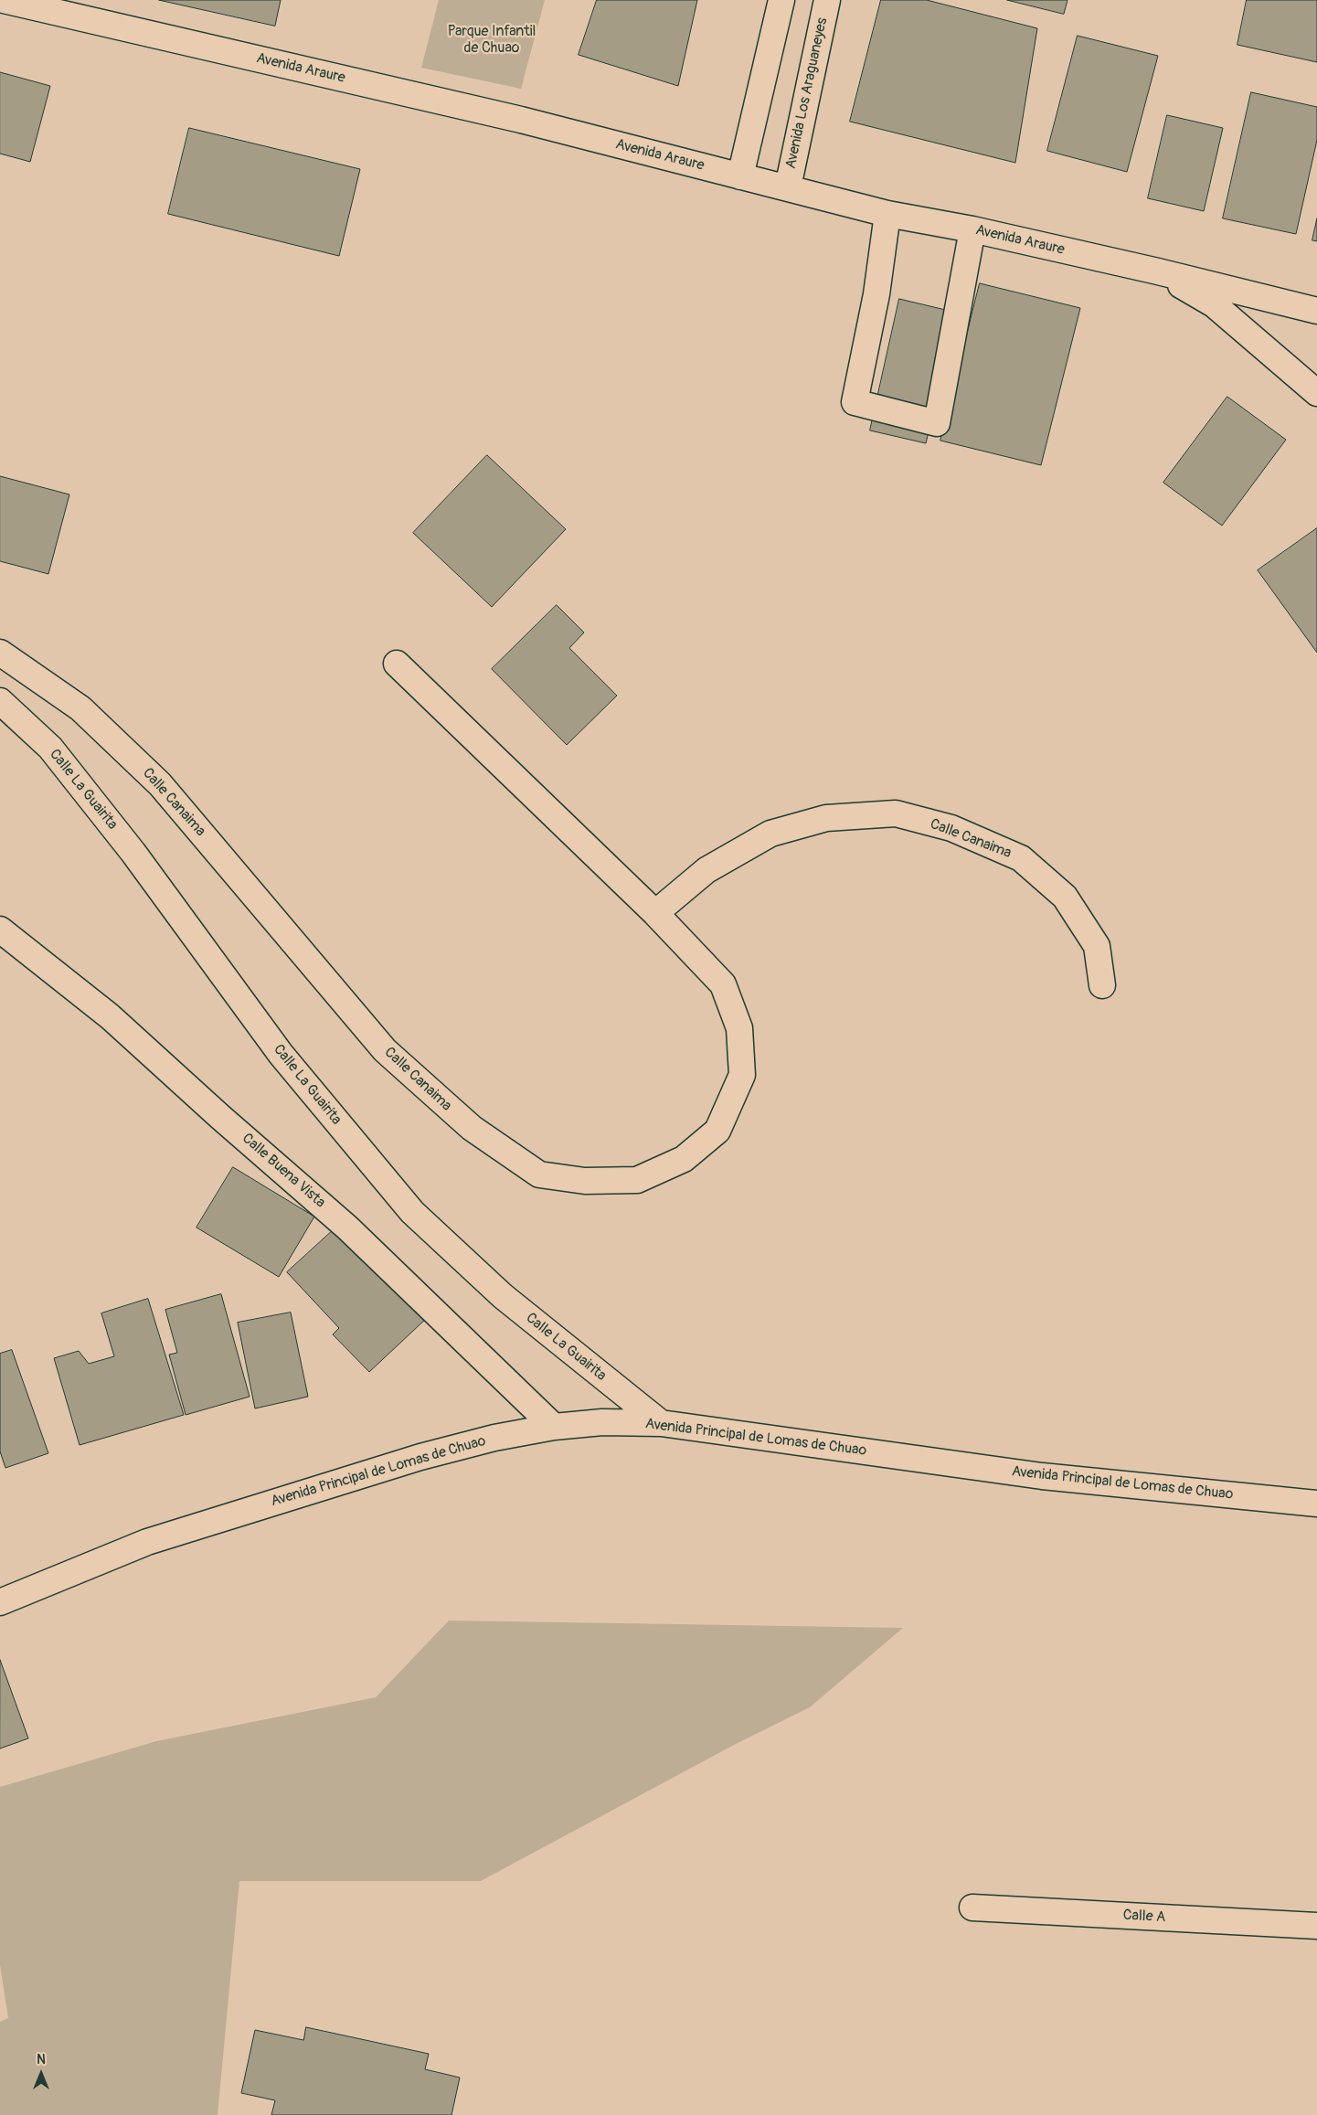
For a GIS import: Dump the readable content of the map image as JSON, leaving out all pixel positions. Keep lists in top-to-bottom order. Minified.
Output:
{"streets":{"street":["Avenida Araure","Avenida Los Araguaneyes","Calle La Guairita","Calle Canaima","Calle Buena Vista","Avenida Principal de Lomas de Chuao","Calle A"]},"crossings":[["Avenida Araure","Avenida Los Araguaneyes"],["Calle La Guairita","Avenida Principal de Lomas de Chuao"],["Calle Buena Vista","Avenida Principal de Lomas de Chuao"]],"parks":["Parque Infantil de Chuao"],"north":"top"}
